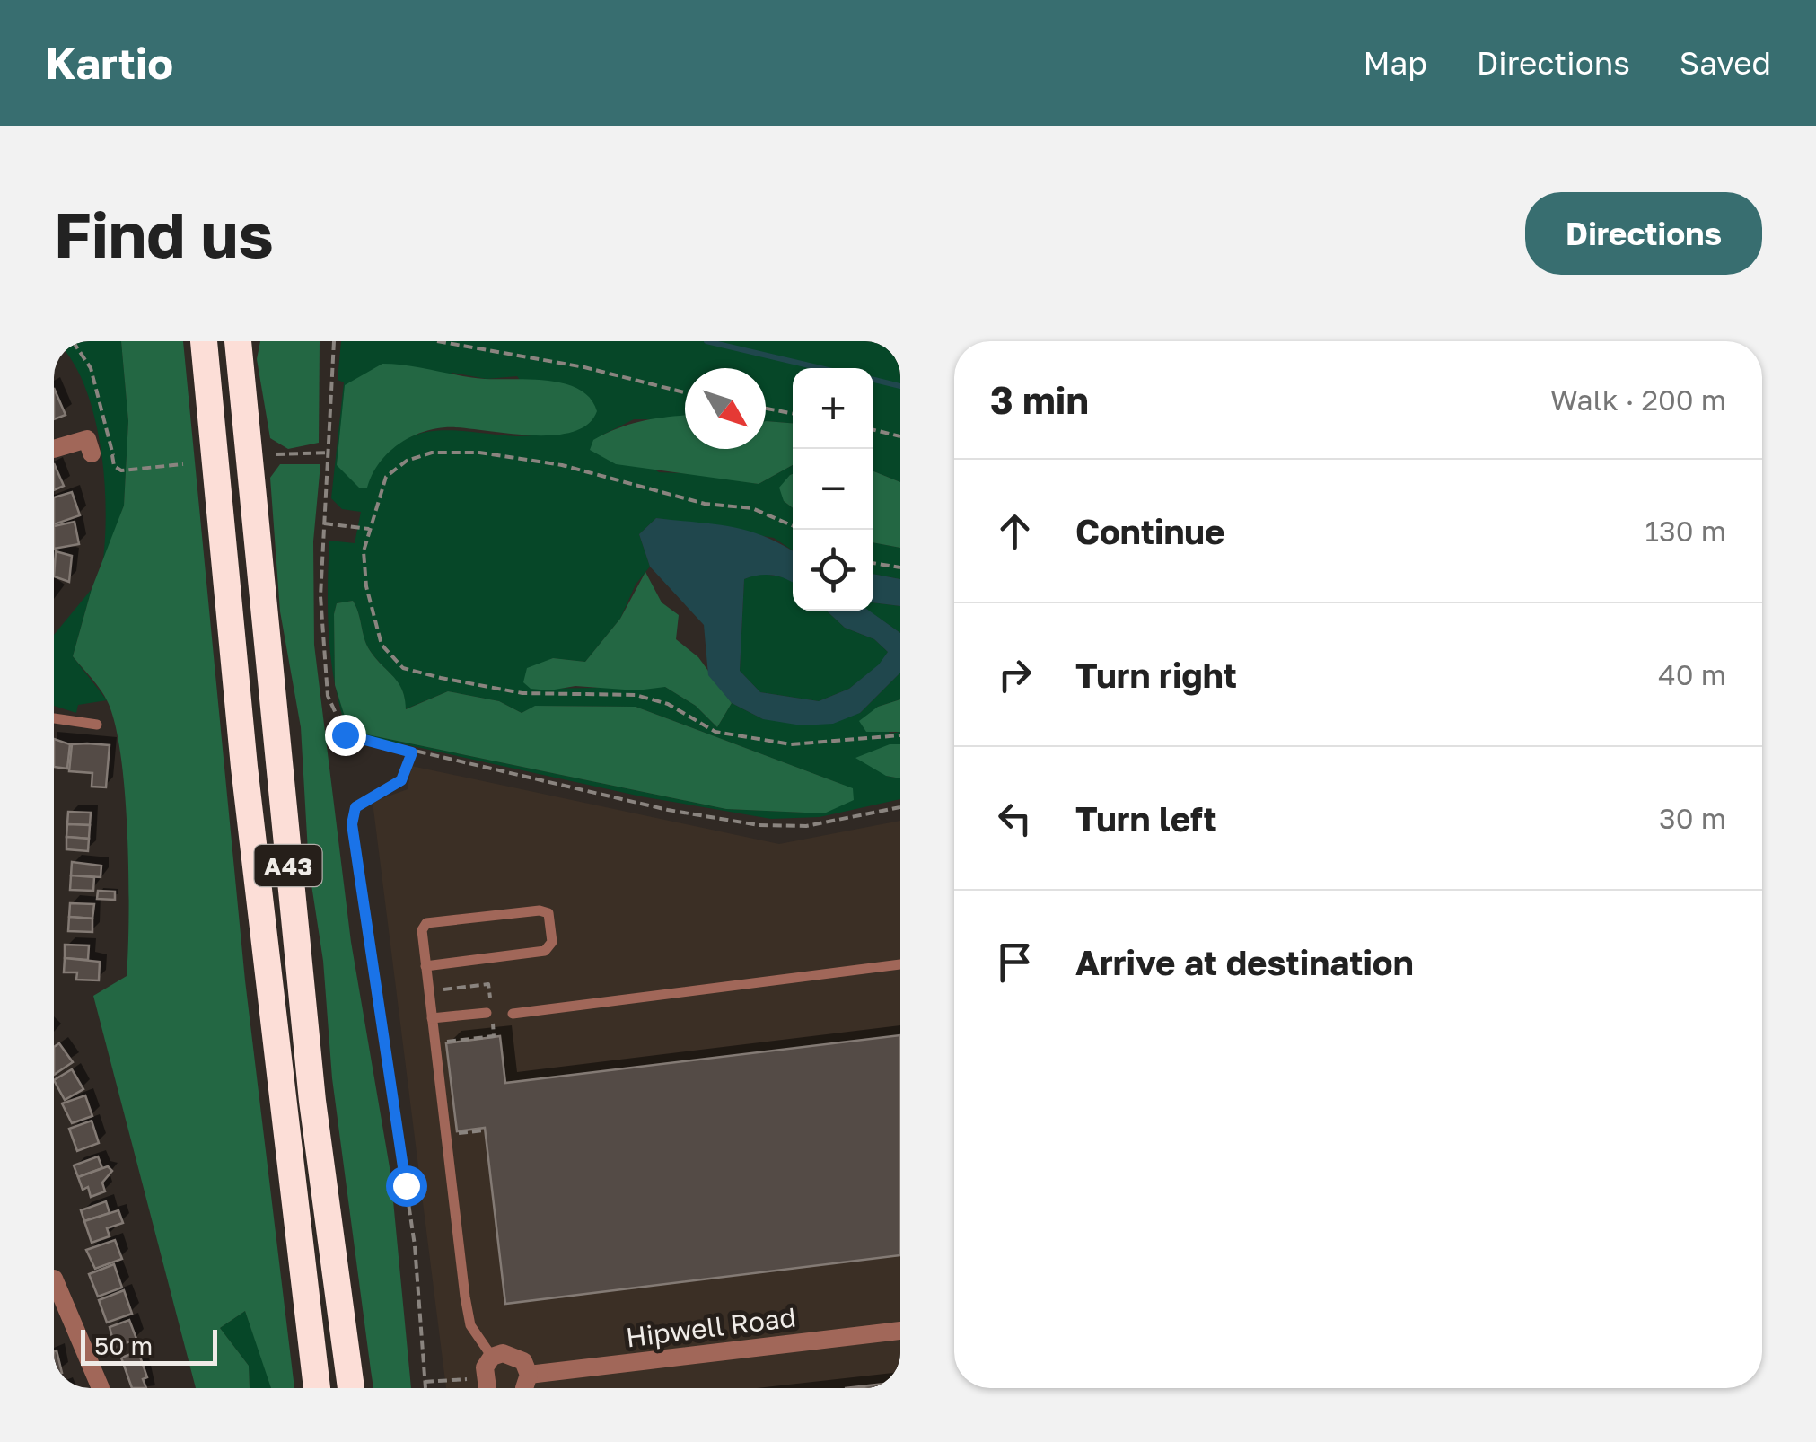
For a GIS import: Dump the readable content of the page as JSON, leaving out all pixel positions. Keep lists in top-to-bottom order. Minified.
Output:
{"streets":{"highway":["A43"],"street":["Hipwell Road"]},"scale_bar":"50 m","north":"bottom right","page":{"header":"Kartio","nav":["Map","Directions","Saved"],"buttons":"Directions","title":"Find us","heading":["3 min","Walk · 200 m"],"map_buttons":["+","−"],"list":[["Continue","130 m"],["Turn right","40 m"],["Turn left","30 m"],"Arrive at destination"],"scale":"50 m"}}
